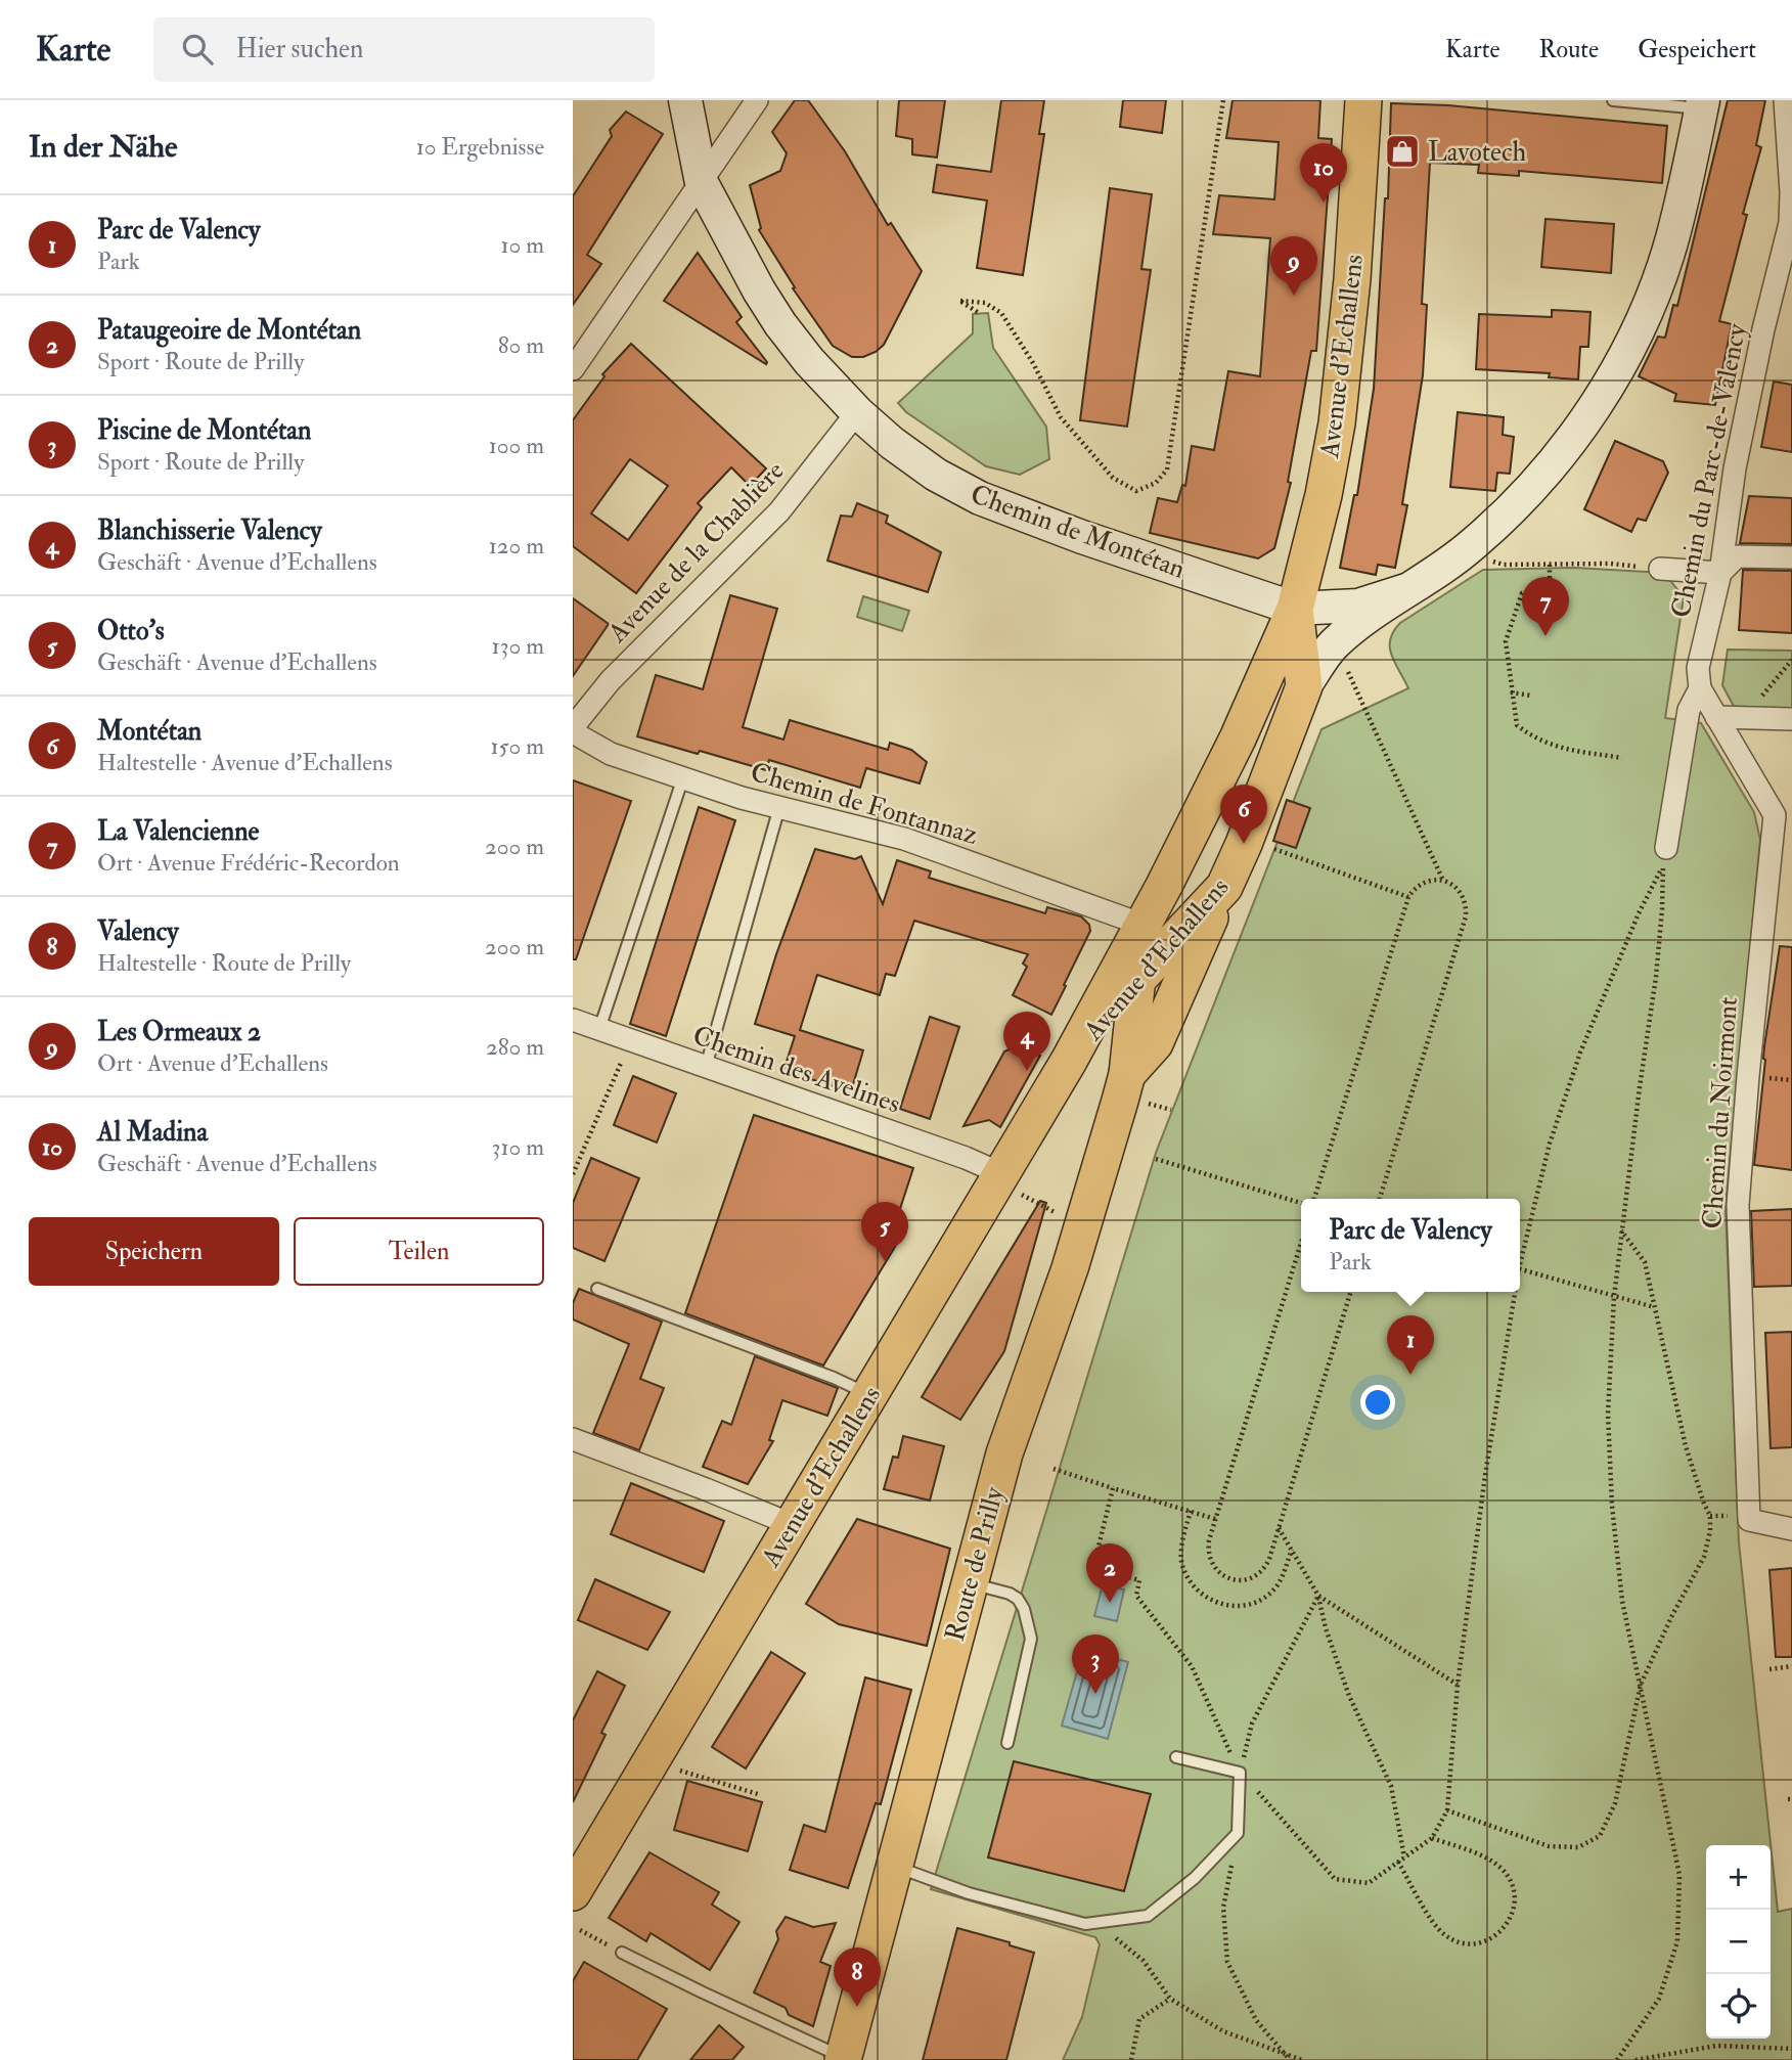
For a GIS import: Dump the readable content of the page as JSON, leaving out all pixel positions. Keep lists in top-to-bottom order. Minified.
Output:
{"streets":{"main road":["Avenue d'Echallens","Route de Prilly"],"street":["Chemin du Parc-de-Valency","Chemin de Montétan","Avenue de la Chablière","Chemin de Fontannaz","Chemin des Avelines","Chemin du Noirmont"]},"crossings":[["Avenue d'Echallens","Chemin de Montétan"],["Avenue d'Echallens","Chemin de Fontannaz"],["Avenue d'Echallens","Chemin des Avelines"],["Avenue d'Echallens","Route de Prilly"],["Chemin du Parc-de-Valency","Chemin du Noirmont"],["Chemin de Montétan","Avenue de la Chablière"],["Chemin de Fontannaz","Route de Prilly"]],"places":{"shop":["Lavotech"]},"page":{"header":"Karte","search":"Hier suchen","nav":["Karte","Route","Gespeichert"],"heading":["In der Nähe","10 Ergebnisse"],"pins":["10","9","7","6","4","5","1","2","3","8"],"list":[{"mark":"1","name":"Parc de Valency","note":"Park","value":"10 m"},{"mark":"2","name":"Pataugeoire de Montétan","note":"Sport · Route de Prilly","value":"80 m"},{"mark":"3","name":"Piscine de Montétan","note":"Sport · Route de Prilly","value":"100 m"},{"mark":"4","name":"Blanchisserie Valency","note":"Geschäft · Avenue d'Echallens","value":"120 m"},{"mark":"5","name":"Otto's","note":"Geschäft · Avenue d'Echallens","value":"130 m"},{"mark":"6","name":"Montétan","note":"Haltestelle · Avenue d'Echallens","value":"150 m"},{"mark":"7","name":"La Valencienne","note":"Ort · Avenue Frédéric-Recordon","value":"200 m"},{"mark":"8","name":"Valency","note":"Haltestelle · Route de Prilly","value":"200 m"},{"mark":"9","name":"Les Ormeaux 2","note":"Ort · Avenue d'Echallens","value":"280 m"},{"mark":"10","name":"Al Madina","note":"Geschäft · Avenue d'Echallens","value":"310 m"}],"buttons":["Speichern","Teilen"],"popup":["Parc de Valency","Park"],"map_buttons":["+","−"]}}
